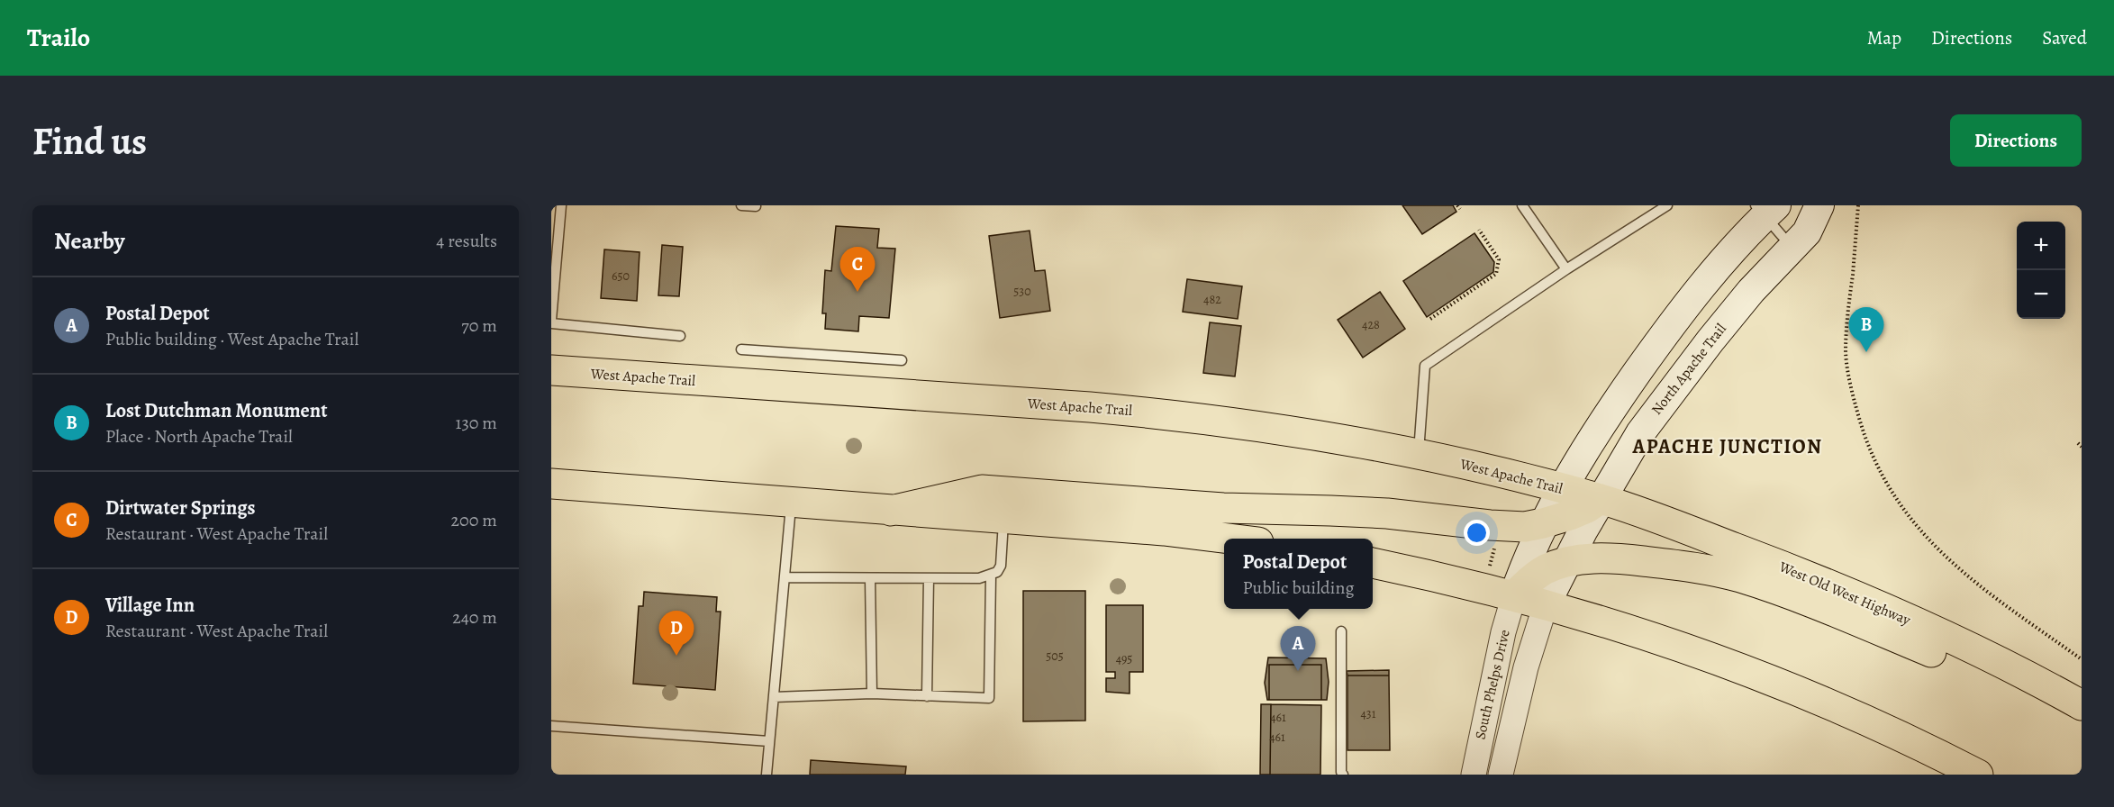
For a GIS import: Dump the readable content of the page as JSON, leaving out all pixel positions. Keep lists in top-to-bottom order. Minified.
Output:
{"streets":{"main road":["North Apache Trail","West Apache Trail","West Old West Highway"],"street":["South Phelps Drive"]},"crossings":[["North Apache Trail","West Apache Trail"],["North Apache Trail","West Old West Highway"],["North Apache Trail","South Phelps Drive"],["West Apache Trail","West Old West Highway"]],"districts":["APACHE JUNCTION"],"house_numbers":["650","530","482","428","505","495","431","461","461"],"page":{"header":"Trailo","nav":["Map","Directions","Saved"],"buttons":"Directions","title":"Find us","heading":["Nearby","4 results"],"map_buttons":["+","−"],"pins":["C","B","D","A"],"list":[{"mark":"A","name":"Postal Depot","note":"Public building · West Apache Trail","value":"70 m"},{"mark":"B","name":"Lost Dutchman Monument","note":"Place · North Apache Trail","value":"130 m"},{"mark":"C","name":"Dirtwater Springs","note":"Restaurant · West Apache Trail","value":"200 m"},{"mark":"D","name":"Village Inn","note":"Restaurant · West Apache Trail","value":"240 m"}],"popup":["Postal Depot","Public building"]}}
